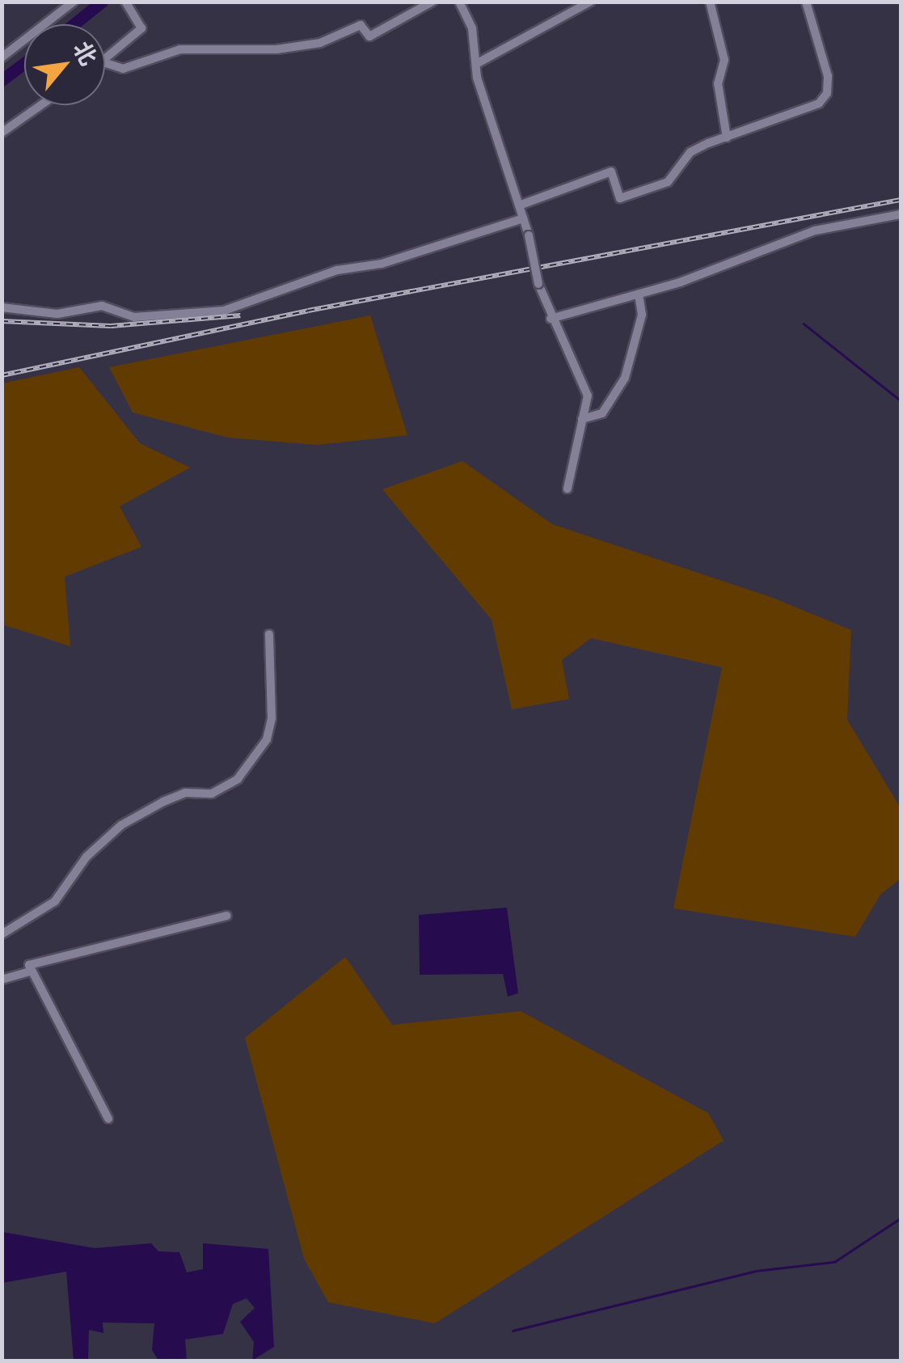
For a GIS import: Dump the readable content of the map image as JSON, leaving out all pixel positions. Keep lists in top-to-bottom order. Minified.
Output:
{"north":"top right"}
